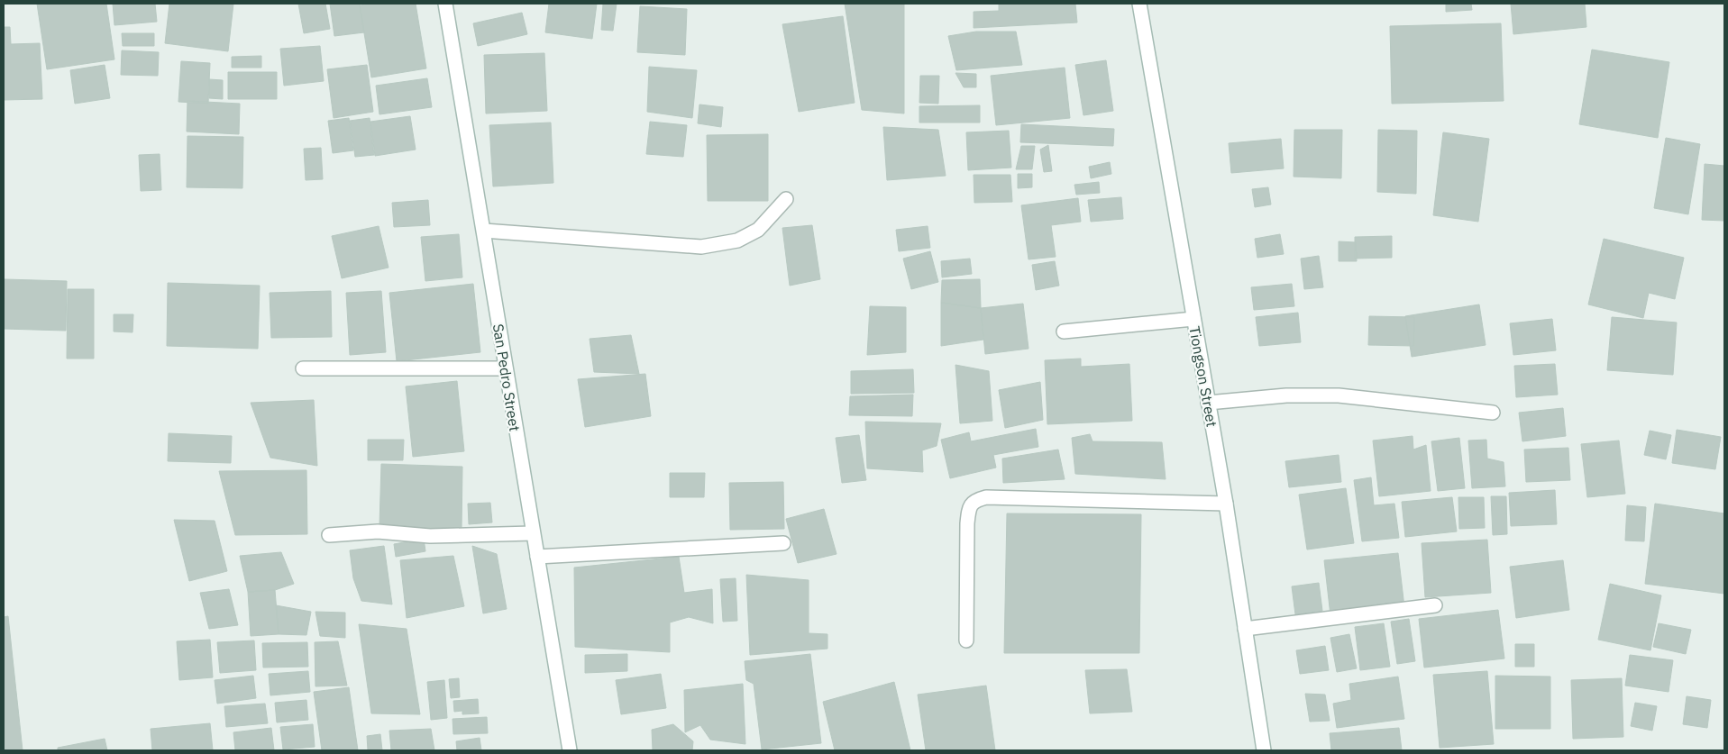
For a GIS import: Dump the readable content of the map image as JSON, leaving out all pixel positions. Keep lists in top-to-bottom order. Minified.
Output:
{"streets":{"street":["Tiongson Street","San Pedro Street"]}}
